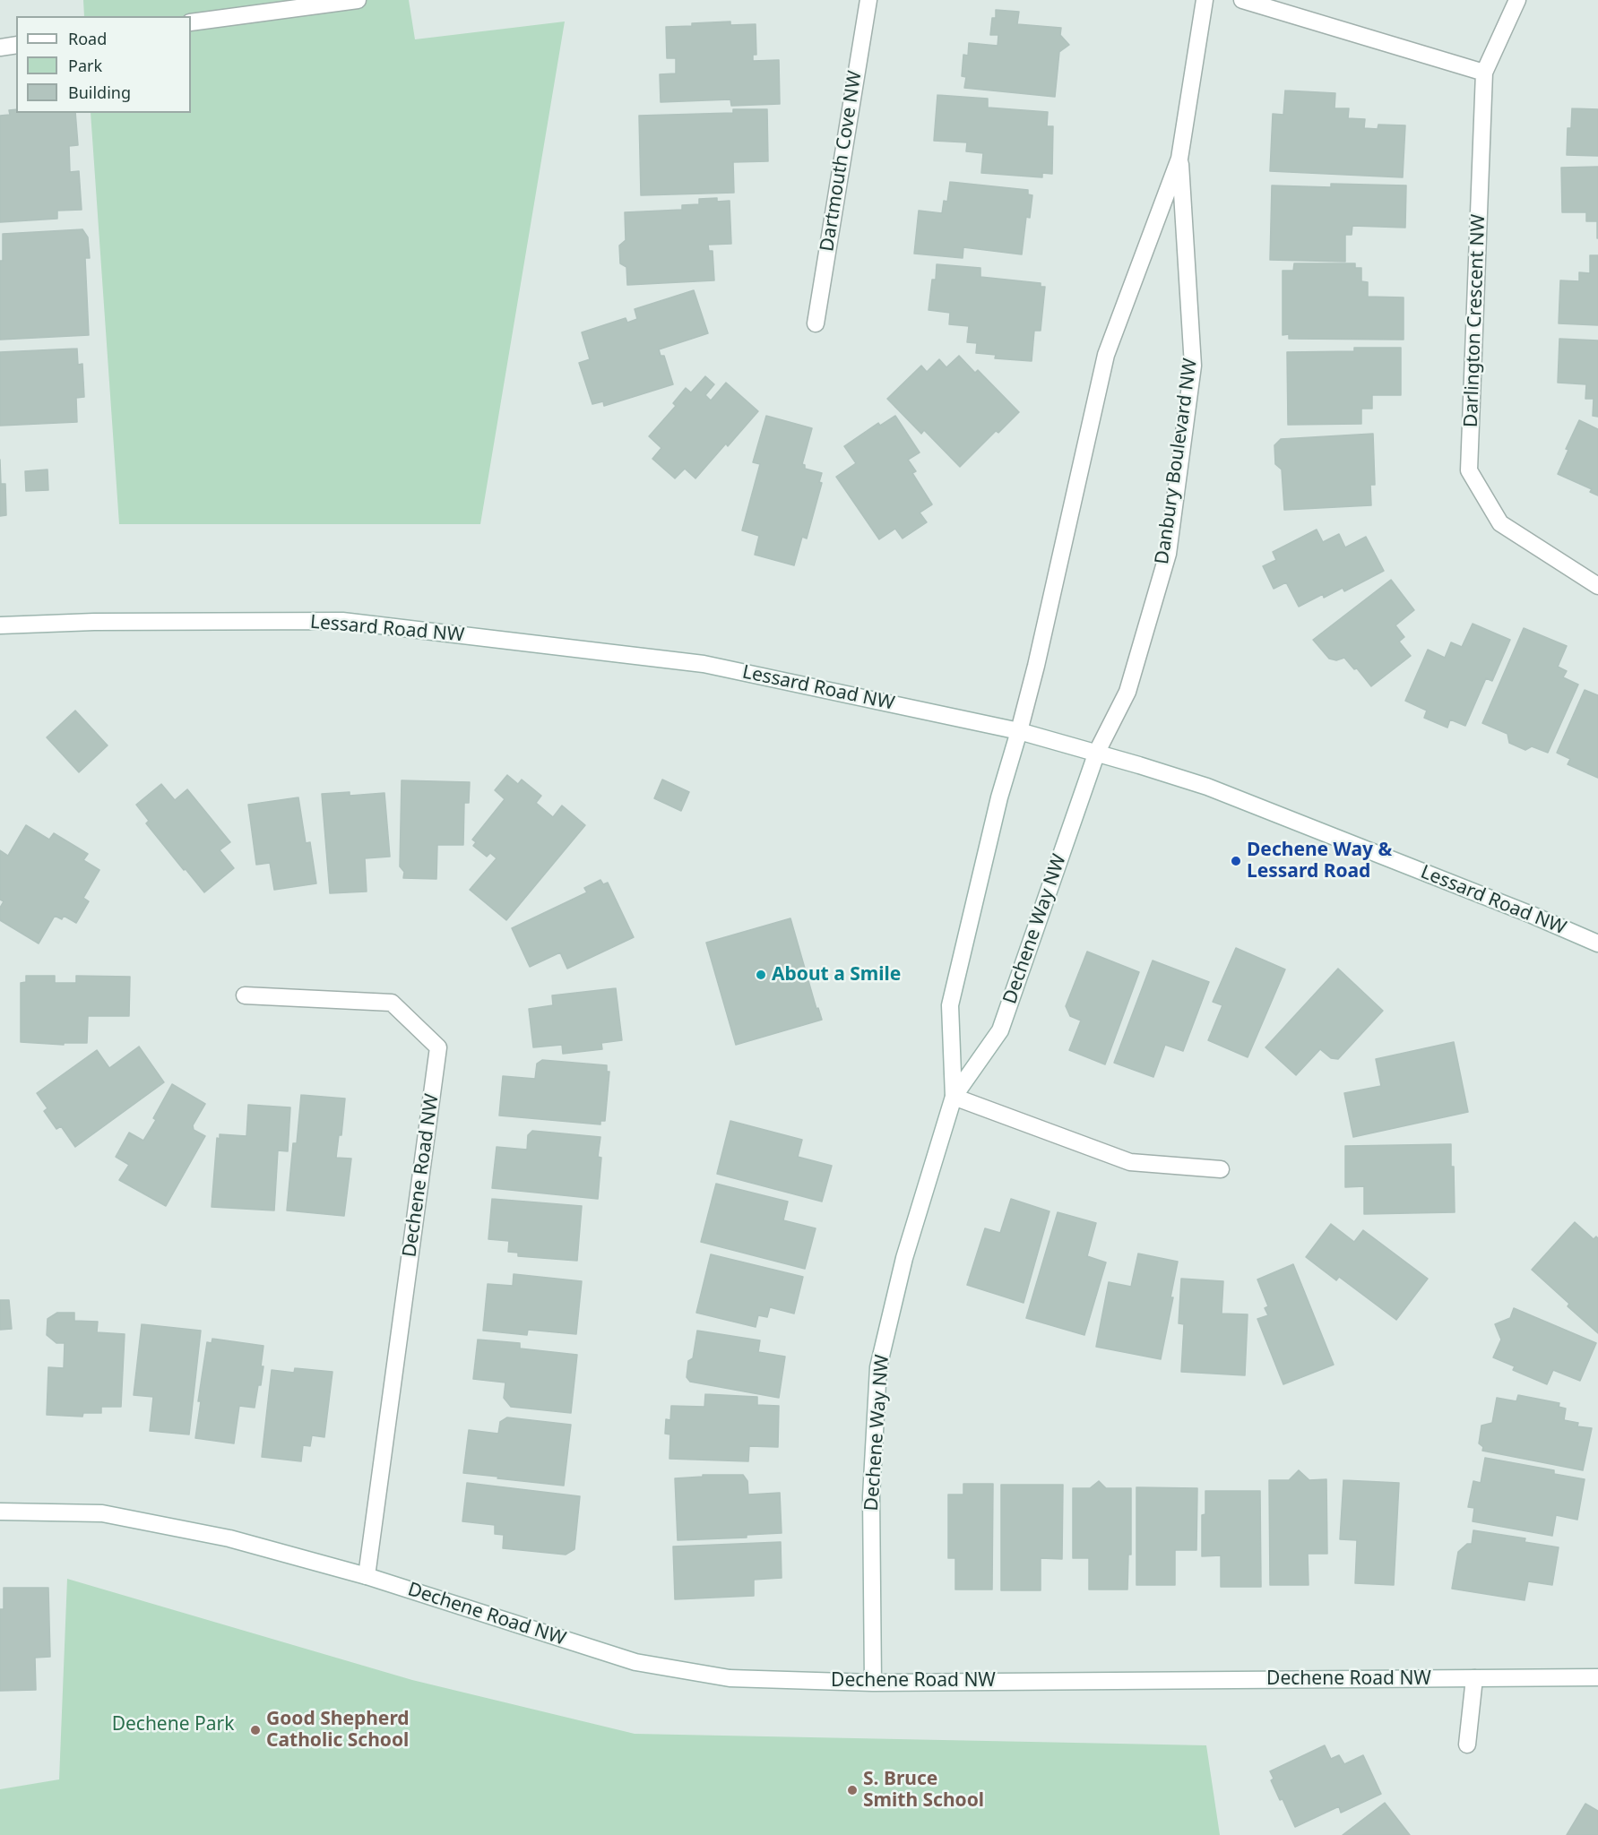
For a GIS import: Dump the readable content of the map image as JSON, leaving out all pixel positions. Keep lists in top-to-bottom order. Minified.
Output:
{"streets":{"street":["Dartmouth Cove NW","Darlington Crescent NW","Danbury Boulevard NW","Lessard Road NW","Dechene Way NW","Dechene Road NW"]},"crossings":[["Danbury Boulevard NW","Lessard Road NW"],["Danbury Boulevard NW","Dechene Way NW"],["Lessard Road NW","Dechene Way NW"],["Dechene Way NW","Dechene Road NW"]],"parks":["Dechene Park"],"places":["Dechene Way & Lessard Road","About a Smile","Good Shepherd Catholic School","S. Bruce Smith School"],"legend":["Road","Park","Building"]}
